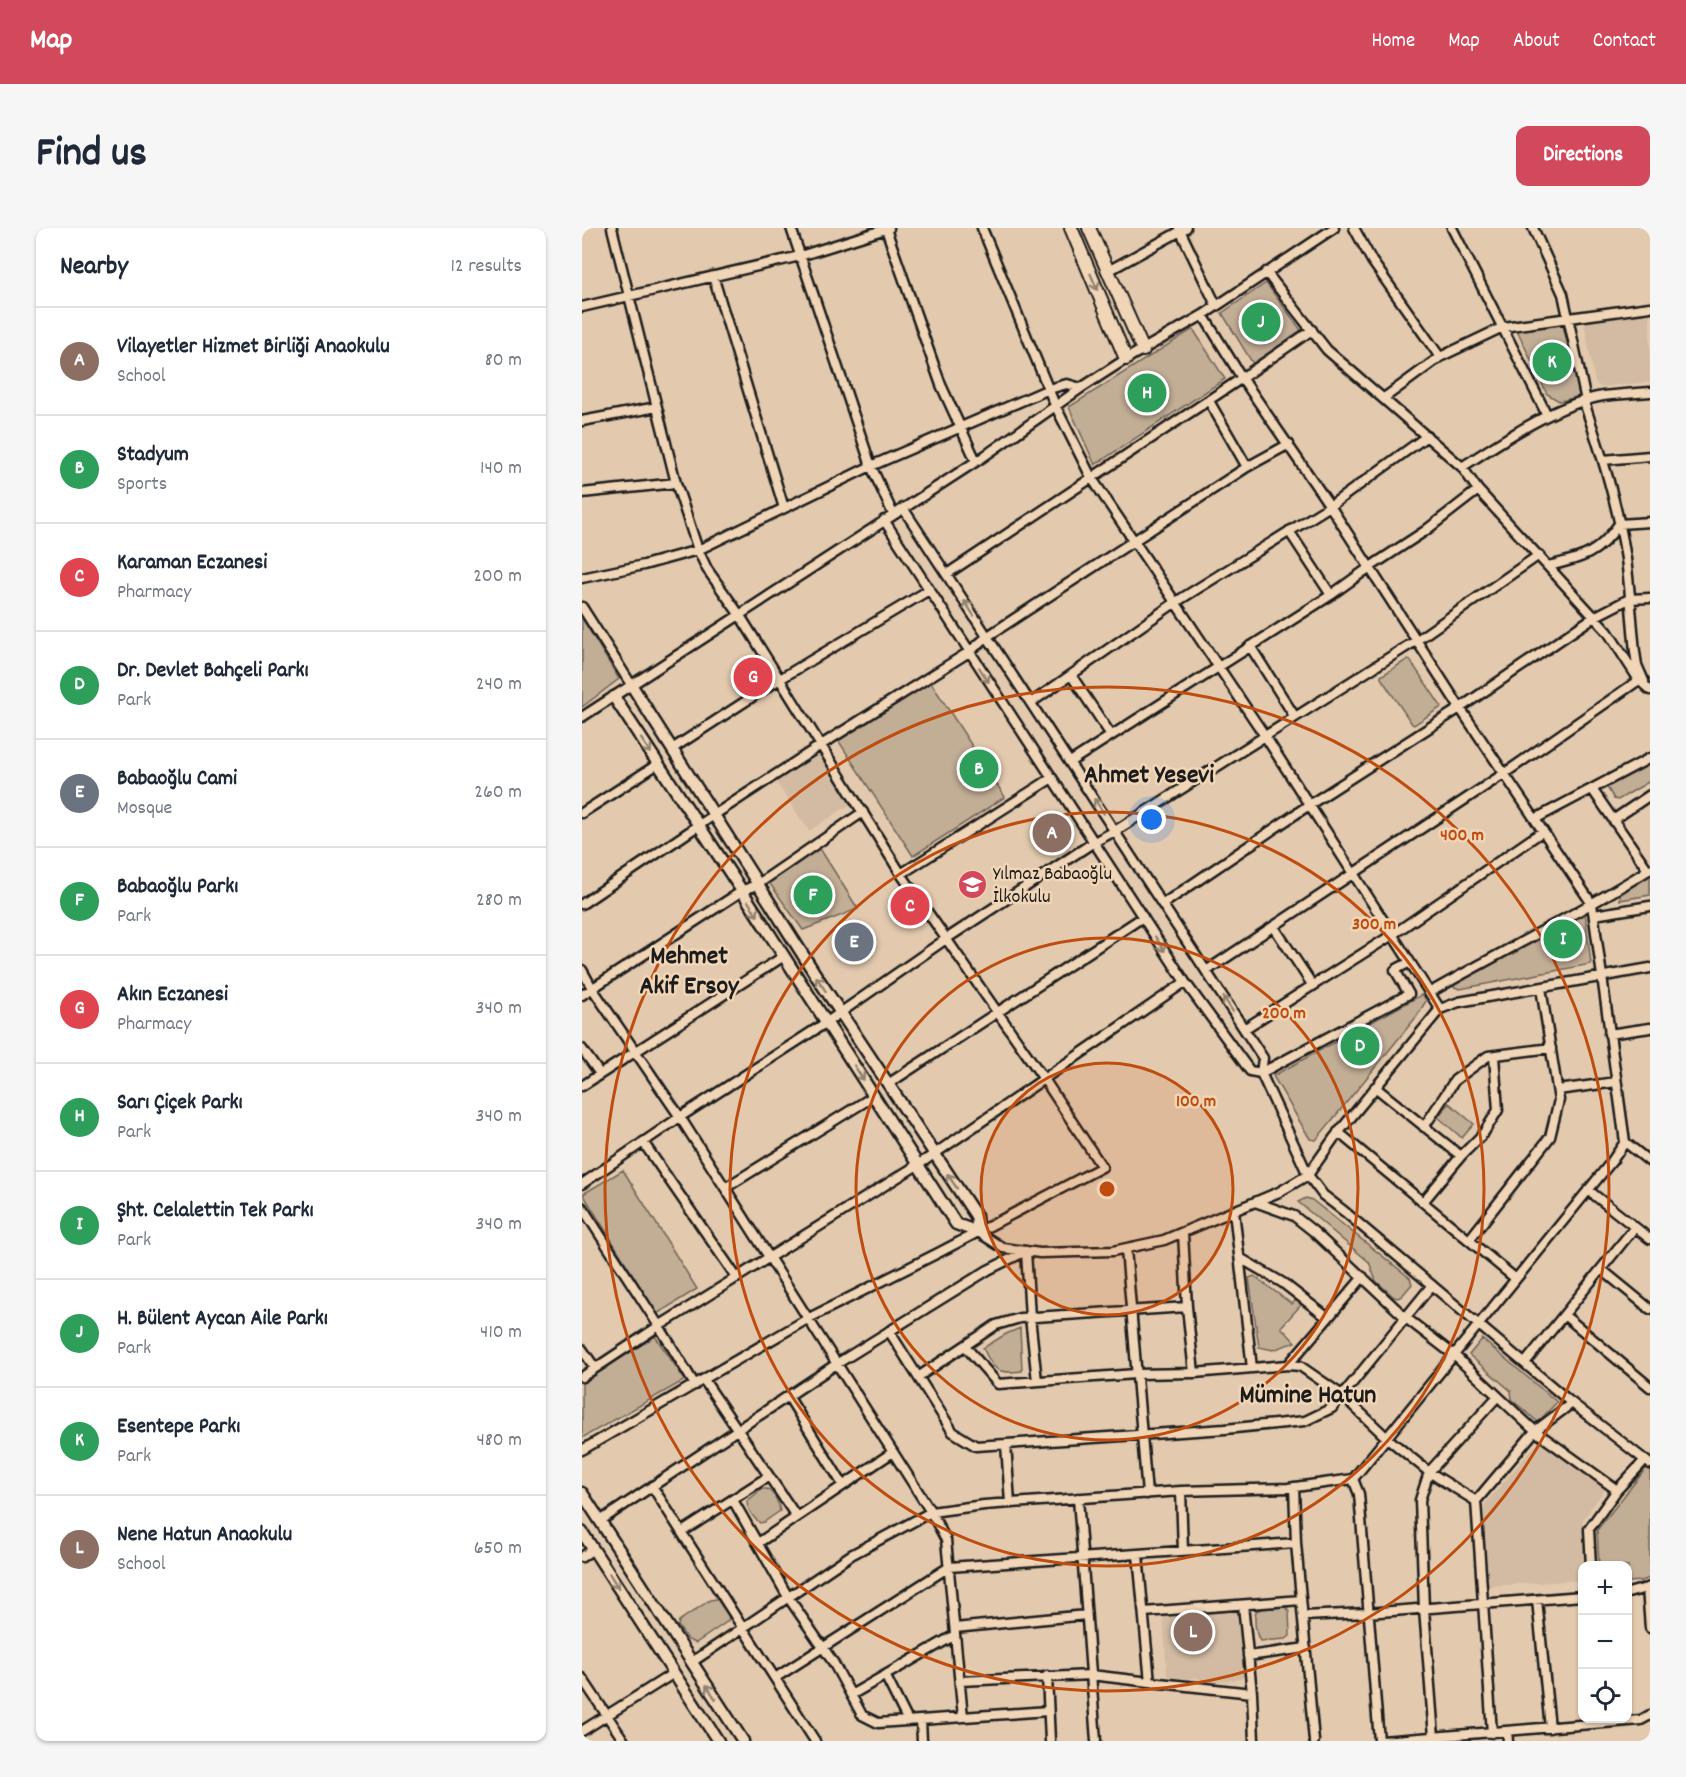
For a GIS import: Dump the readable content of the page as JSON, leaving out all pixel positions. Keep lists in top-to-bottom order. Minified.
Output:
{"districts":["Ahmet Yesevi","Mehmet Akif Ersoy","Mümine Hatun"],"places":{"school or university":["Yılmaz Babaoğlu İlkokulu"]},"page":{"header":"Map","nav":["Home","Map","About","Contact"],"title":"Find us","buttons":"Directions","heading":["Nearby","12 results"],"pins":["J","K","H","G","B","A","F","C","I","E","D","L"],"list":[{"mark":"A","name":"Vilayetler Hizmet Birliği Anaokulu","note":"School","value":"80 m"},{"mark":"B","name":"Stadyum","note":"Sports","value":"140 m"},{"mark":"C","name":"Karaman Eczanesi","note":"Pharmacy","value":"200 m"},{"mark":"D","name":"Dr. Devlet Bahçeli Parkı","note":"Park","value":"240 m"},{"mark":"E","name":"Babaoğlu Cami","note":"Mosque","value":"260 m"},{"mark":"F","name":"Babaoğlu Parkı","note":"Park","value":"280 m"},{"mark":"G","name":"Akın Eczanesi","note":"Pharmacy","value":"340 m"},{"mark":"H","name":"Sarı Çiçek Parkı","note":"Park","value":"340 m"},{"mark":"I","name":"Şht. Celalettin Tek Parkı","note":"Park","value":"340 m"},{"mark":"J","name":"H. Bülent Aycan Aile Parkı","note":"Park","value":"410 m"},{"mark":"K","name":"Esentepe Parkı","note":"Park","value":"480 m"},{"mark":"L","name":"Nene Hatun Anaokulu","note":"School","value":"650 m"}],"map_buttons":["+","−"]},"rings":["400 m","300 m","200 m","100 m"]}
